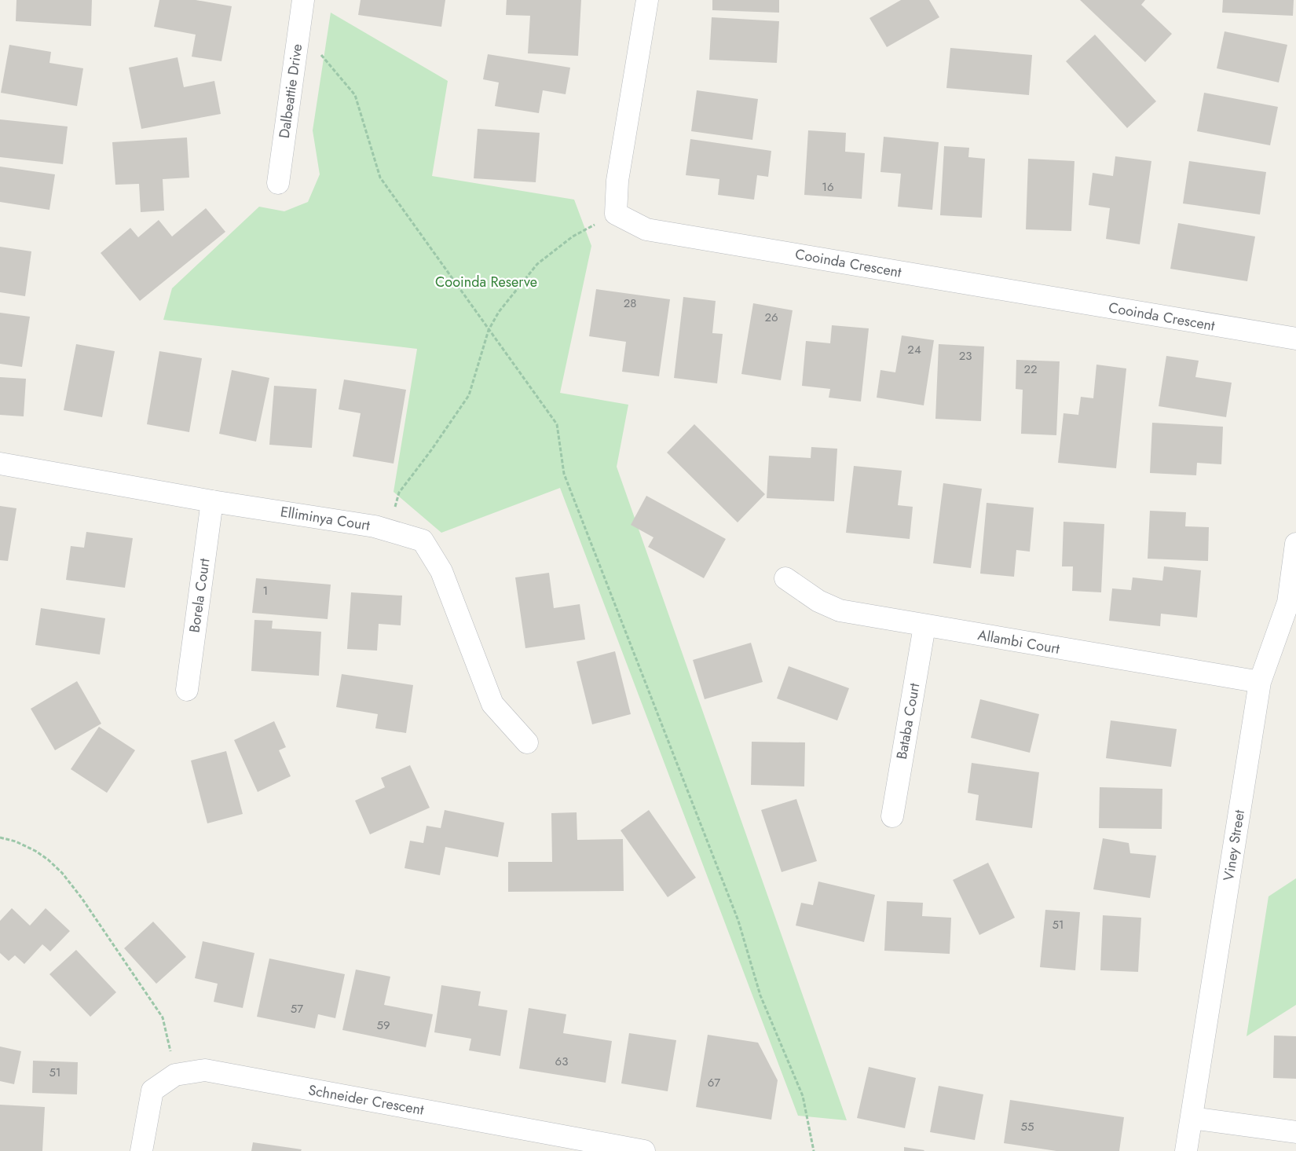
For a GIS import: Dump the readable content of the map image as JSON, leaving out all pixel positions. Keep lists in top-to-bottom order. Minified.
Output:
{"streets":{"street":["Dalbeattie Drive","Cooinda Crescent","Elliminya Court","Borela Court","Allambi Court","Bataba Court","Viney Street","Schneider Crescent"]},"crossings":[["Elliminya Court","Borela Court"],["Allambi Court","Bataba Court"],["Allambi Court","Viney Street"]],"parks":["Cooinda Reserve"],"house_numbers":["16","28","26","24","23","22","1","51","57","59","63","51","67","55"]}
